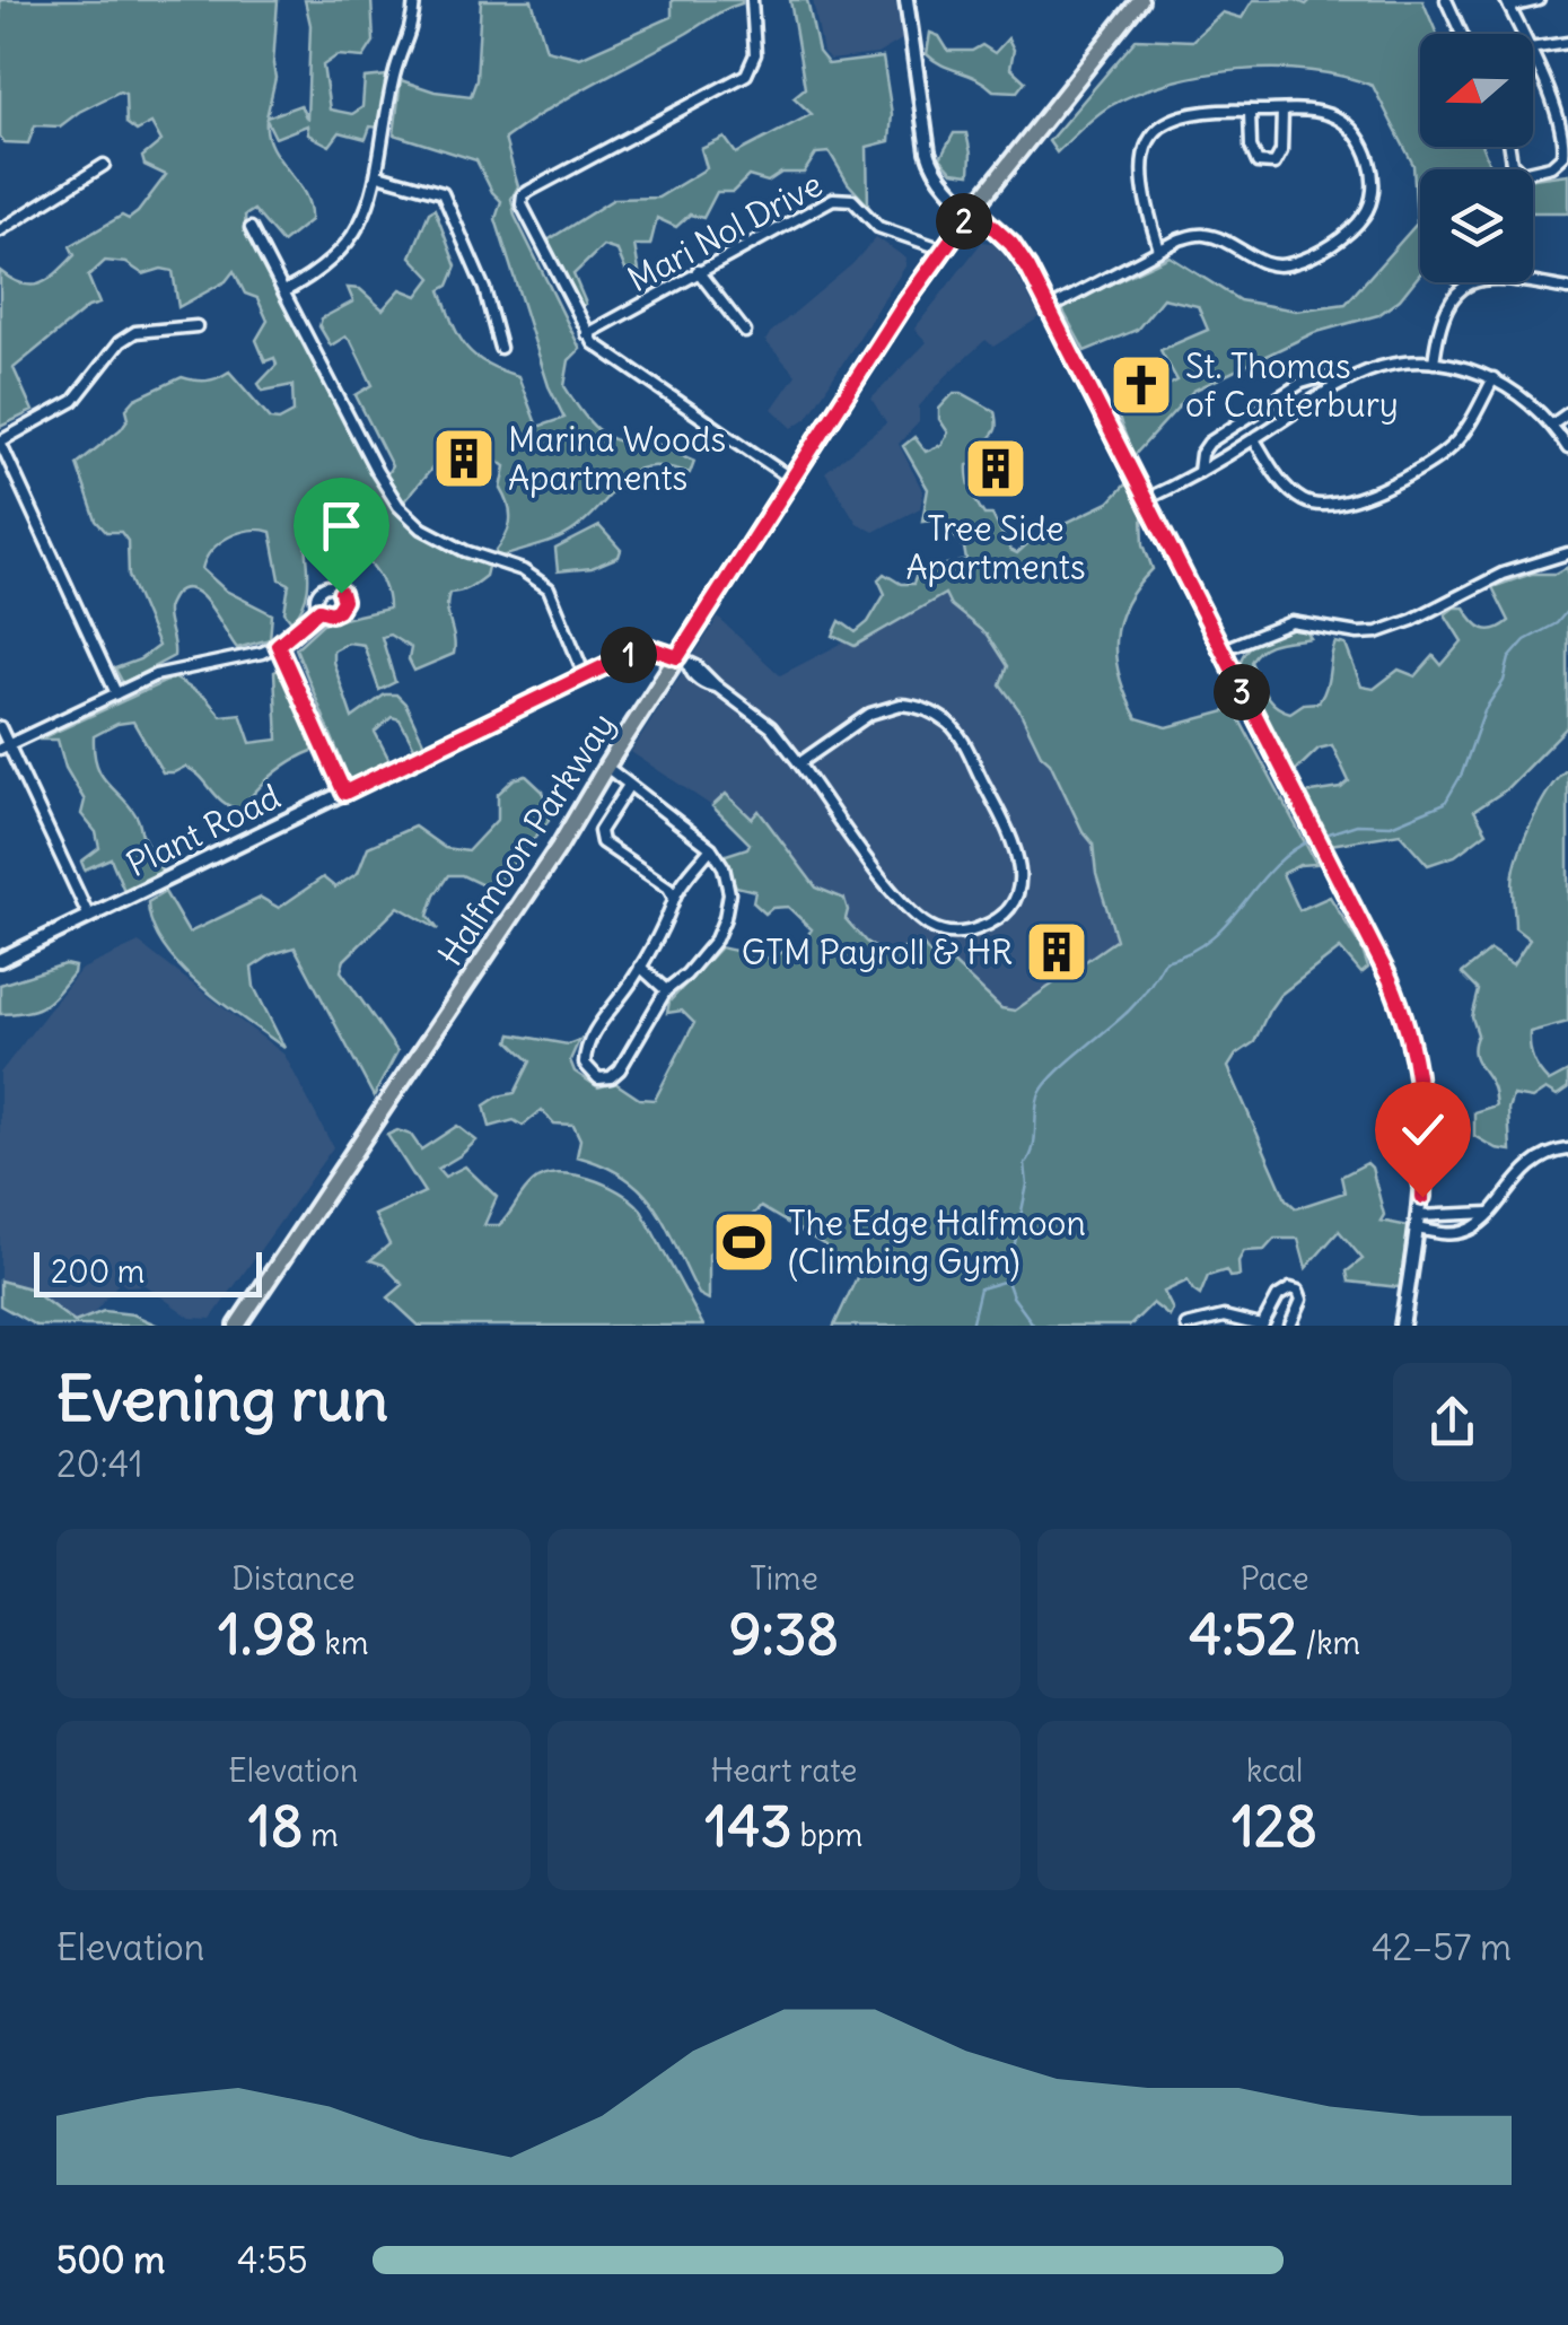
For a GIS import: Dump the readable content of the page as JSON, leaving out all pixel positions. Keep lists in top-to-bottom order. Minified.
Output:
{"streets":{"main road":["Halfmoon Parkway"],"street":["Mari Nol Drive","Plant Road"]},"crossings":[["Mari Nol Drive","Halfmoon Parkway"],["Plant Road","Halfmoon Parkway"]],"places":{"church":["St. Thomas of Canterbury"],"building":["Marina Woods Apartments","Tree Side Apartments","GTM Payroll & HR"],"sports":["The Edge Halfmoon (Climbing Gym)"]},"scale_bar":"200 m","north":"left","page":{"pins":["2","1","3"],"scale":"200 m","heading":["Evening run","20:41"],"stats":[["Distance","1.98 km"],["Time","9:38"],["Pace","4:52 /km"],["Elevation","18 m"],["Heart rate","143 bpm"],["kcal","128"]],"chart":["Elevation","42–57 m"],"list":[{"name":"500 m","note":"4:55"}]}}
